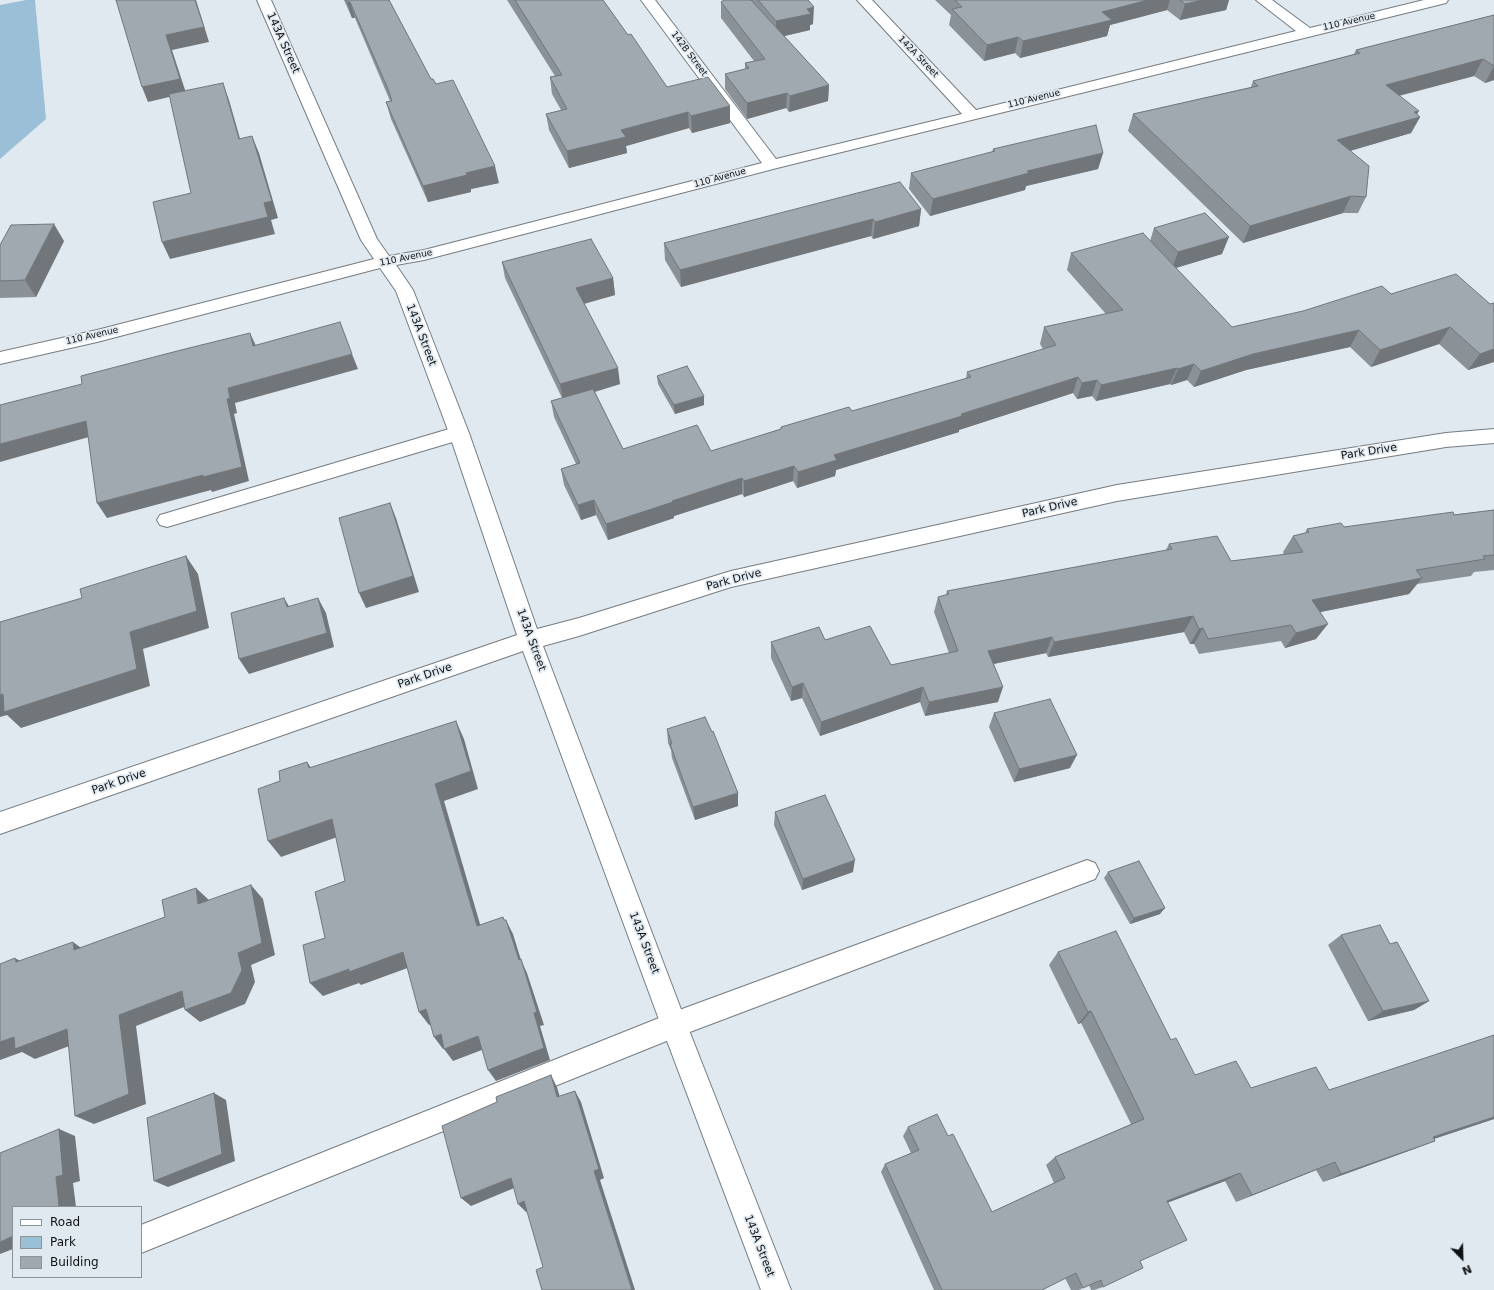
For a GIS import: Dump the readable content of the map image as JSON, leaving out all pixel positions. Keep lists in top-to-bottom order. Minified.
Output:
{"streets":{"street":["110 Avenue","143A Street","142B Street","142A Street","Park Drive"]},"crossings":[["110 Avenue","143A Street"],["110 Avenue","142B Street"],["110 Avenue","142A Street"],["143A Street","Park Drive"]],"legend":["Road","Park","Building"],"north":"bottom right"}
